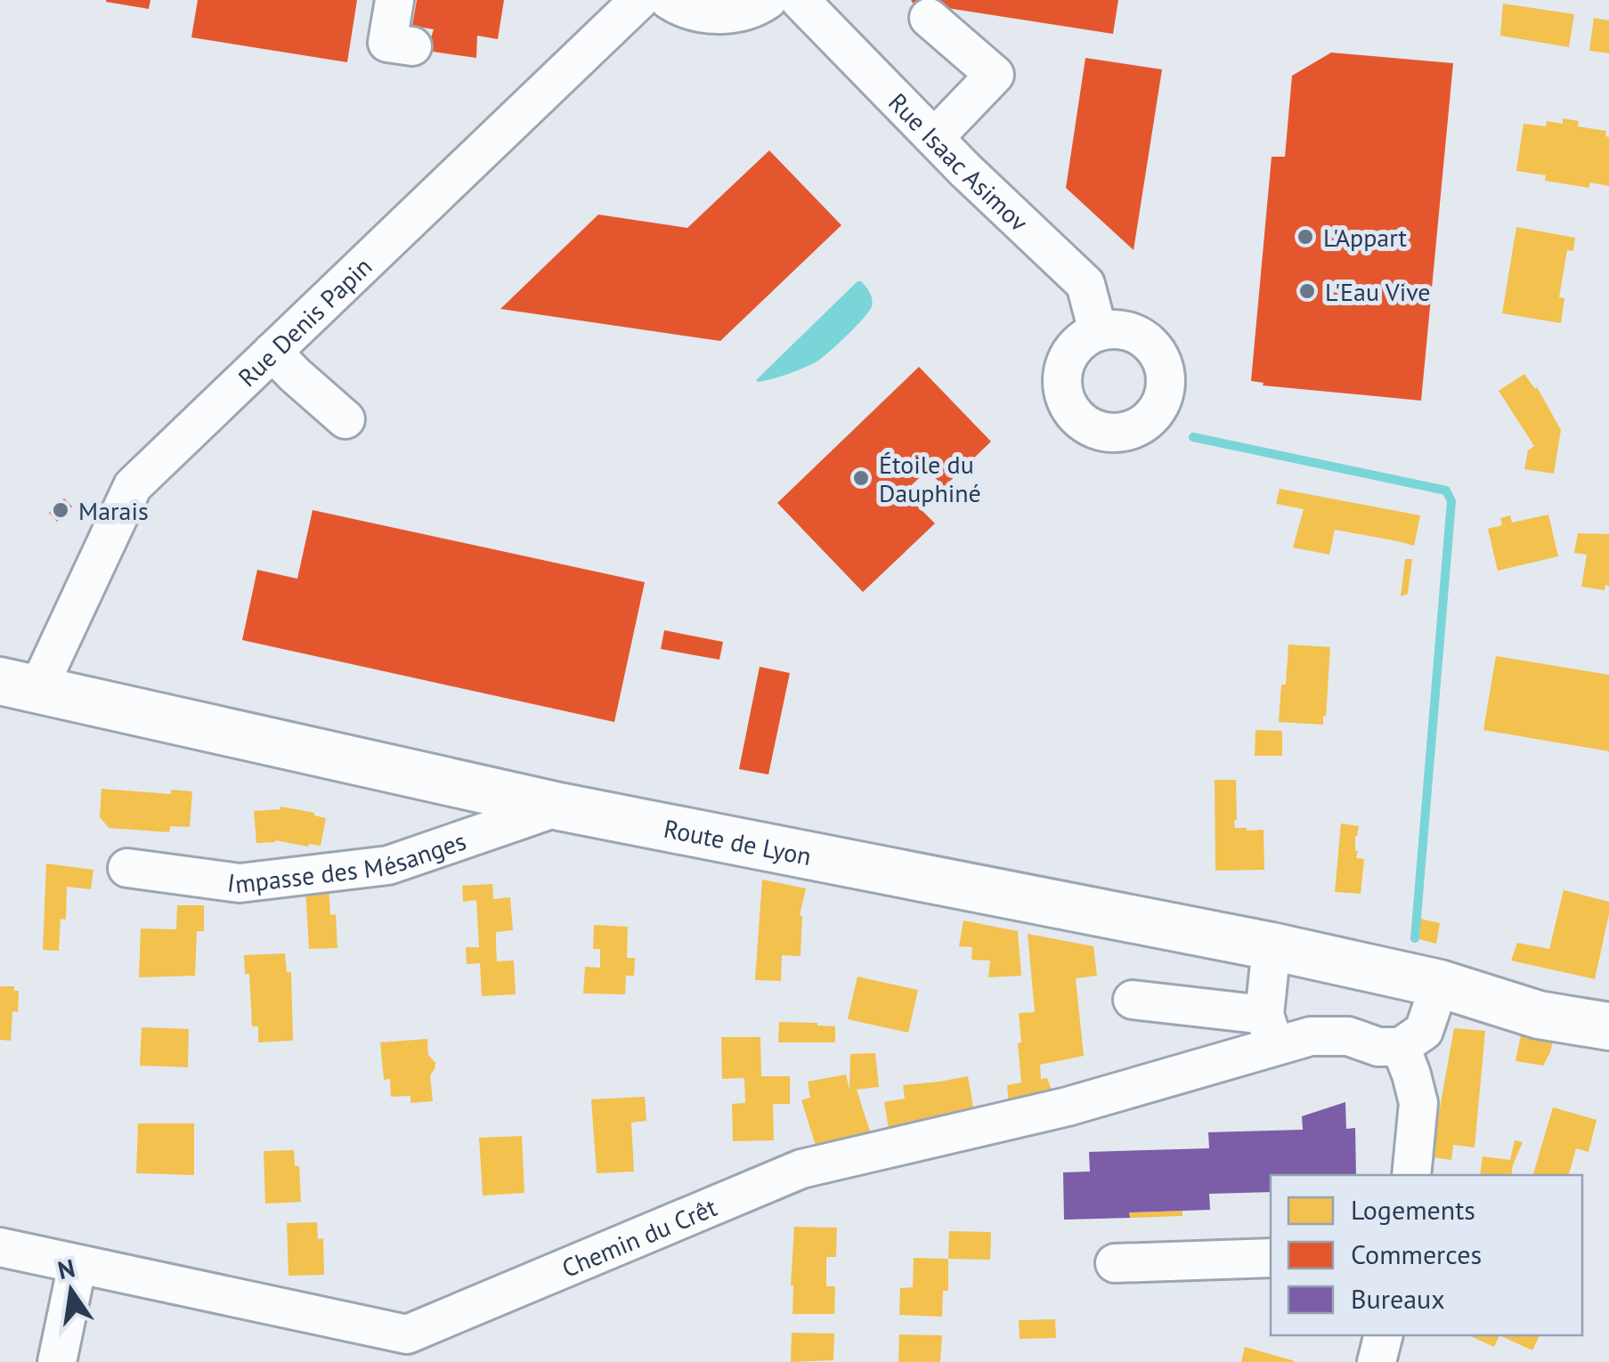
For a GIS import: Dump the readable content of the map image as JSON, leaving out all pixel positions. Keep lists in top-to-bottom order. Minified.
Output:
{"streets":{"main road":["Route de Lyon"],"street":["Rue Isaac Asimov","Rue Denis Papin","Impasse des Mésanges","Chemin du Crêt"]},"crossings":[["Rue Denis Papin","Route de Lyon"],["Route de Lyon","Impasse des Mésanges"]],"places":["L'Appart","L'Eau Vive","Étoile du Dauphiné","Marais"],"legend":["Logements","Commerces","Bureaux"],"north":"top"}
